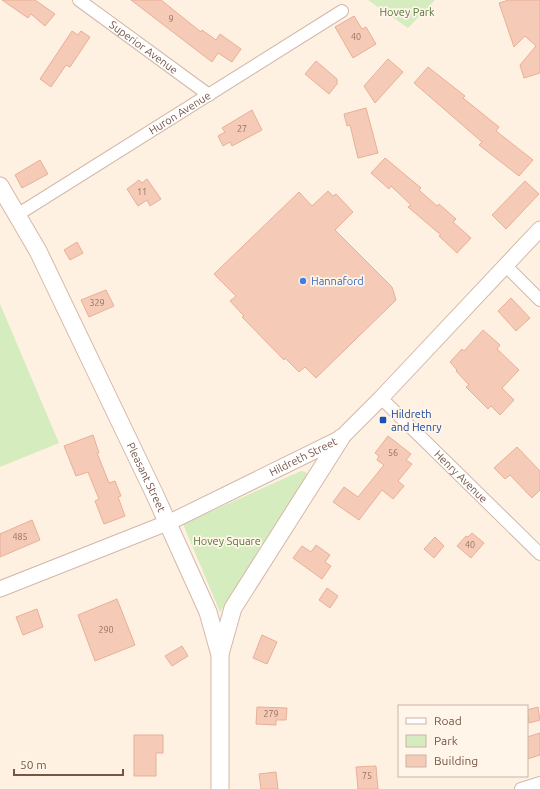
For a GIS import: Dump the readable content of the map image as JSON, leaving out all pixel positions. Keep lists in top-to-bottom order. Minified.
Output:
{"streets":{"main road":["Pleasant Street"],"street":["Superior Avenue","Huron Avenue","Hildreth Street","Henry Avenue"]},"crossings":[["Superior Avenue","Huron Avenue"],["Huron Avenue","Pleasant Street"],["Hildreth Street","Henry Avenue"],["Hildreth Street","Pleasant Street"]],"parks":["Hovey Park","Hovey Square"],"places":{"other":["Hannaford"],"transit":["Hildreth and Henry"]},"house_numbers":["9","40","27","11","329","56","485","40","290","279","75"],"legend":["Road","Park","Building"],"scale_bar":"50 m"}
